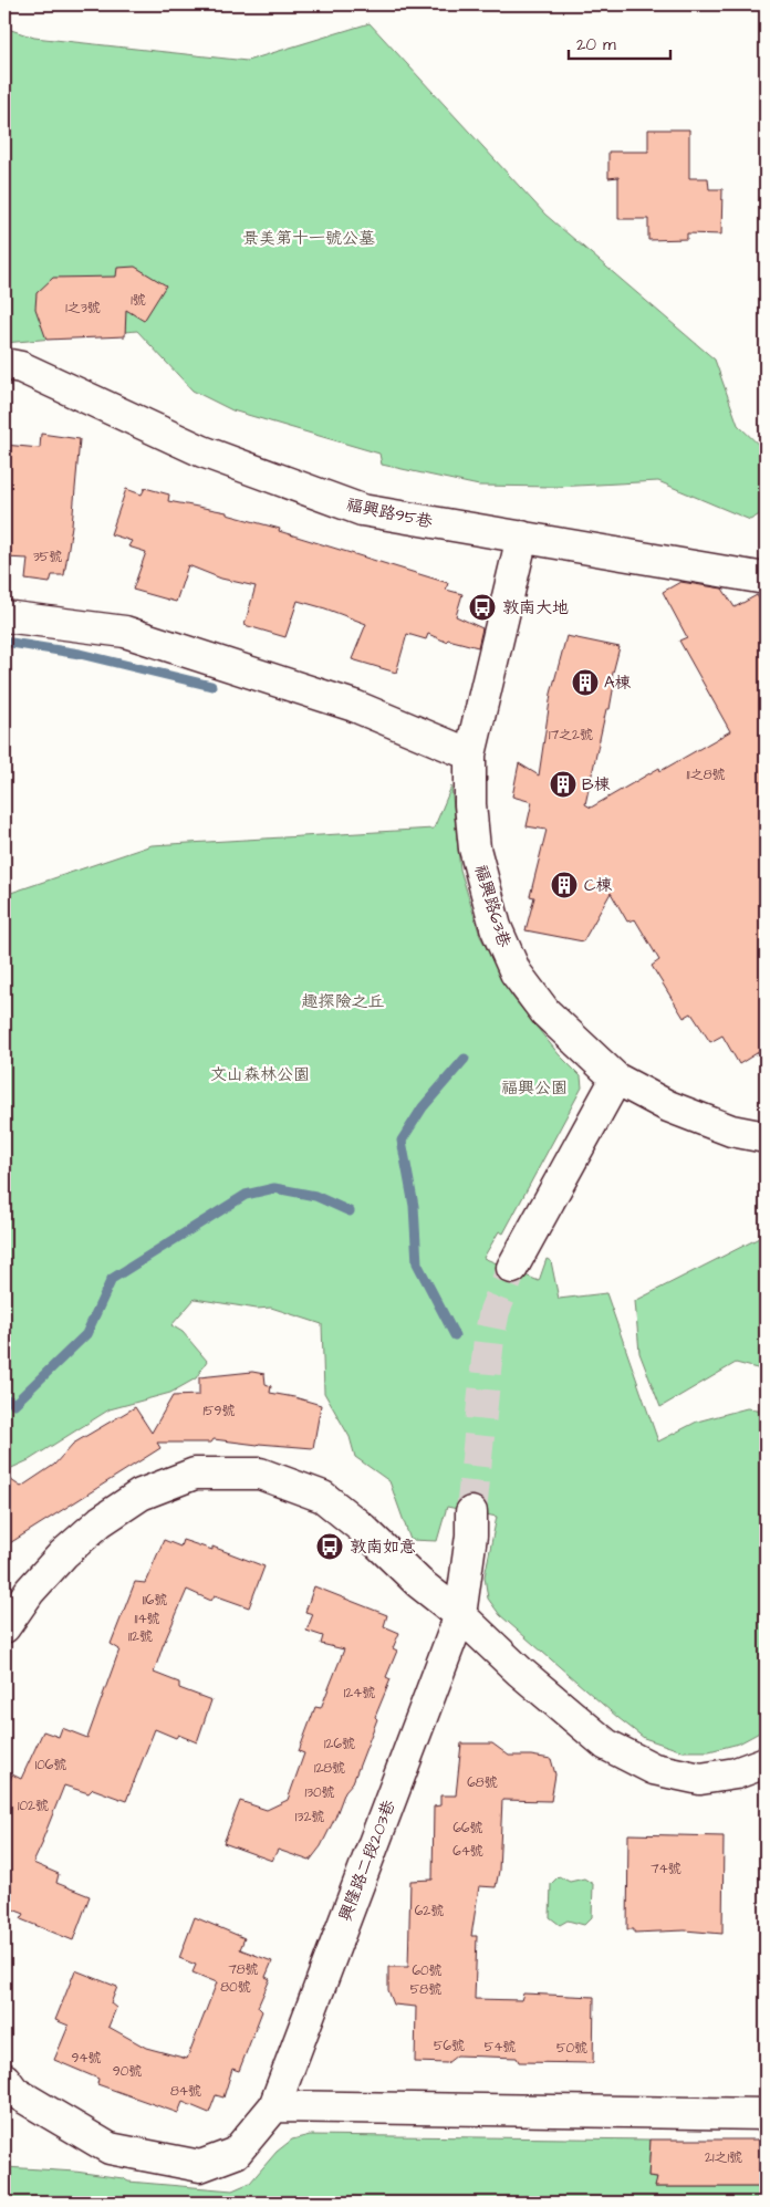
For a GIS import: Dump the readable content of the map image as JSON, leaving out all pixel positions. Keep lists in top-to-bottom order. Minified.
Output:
{"streets":{"street":["福興路95巷","福興路63巷","興隆路二段203巷"]},"crossings":[["福興路95巷","福興路63巷"]],"parks":["景美第十一號公墓","趣探險之丘","文山森林公園","福興公園"],"places":{"bus stop":["敦南大地","敦南如意"],"building":["A棟","B棟","C棟"]},"house_numbers":["1號","1之3號","35號","17之2號","11之8號","159號","116號","114號","112號","124號","126號","106號","128號","68號","130號","102號","132號","66號","64號","74號","62號","78號","60號","80號","58號","56號","54號","50號","94號","90號","84號","21之1號"],"scale_bar":"20 m"}
